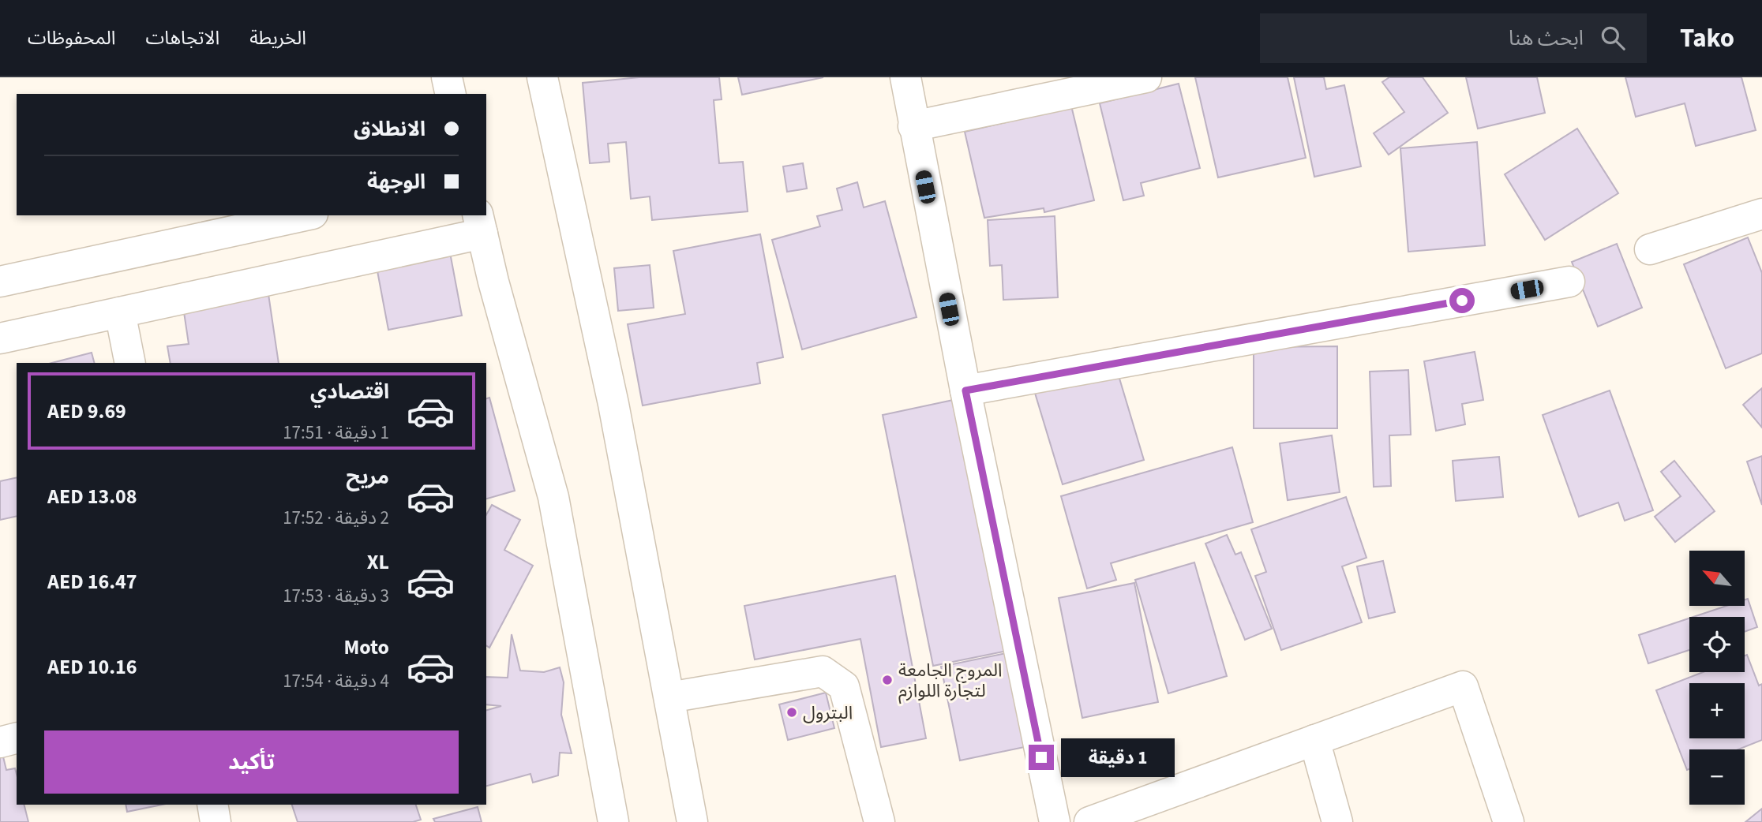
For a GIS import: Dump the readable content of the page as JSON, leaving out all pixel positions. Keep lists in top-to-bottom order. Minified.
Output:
{"places":["المروج الجامعة لتجارة اللوازم","البترول"],"north":"top left","page":{"header":"Tako","search":"ابحث هنا","nav":["الخريطة","الاتجاهات","المحفوظات"],"banner":["الانطلاق","الوجهة"],"list":[{"name":"اقتصادي","note":"1 دقيقة · 17:51","value":"AED 9.69"},{"name":"مريح","note":"2 دقيقة · 17:52","value":"AED 13.08"},{"name":"XL","note":"3 دقيقة · 17:53","value":"AED 16.47"},{"name":"Moto","note":"4 دقيقة · 17:54","value":"AED 10.16"}],"map_buttons":["+","−"],"buttons":"تأكيد","bubble":"1 دقيقة"}}
